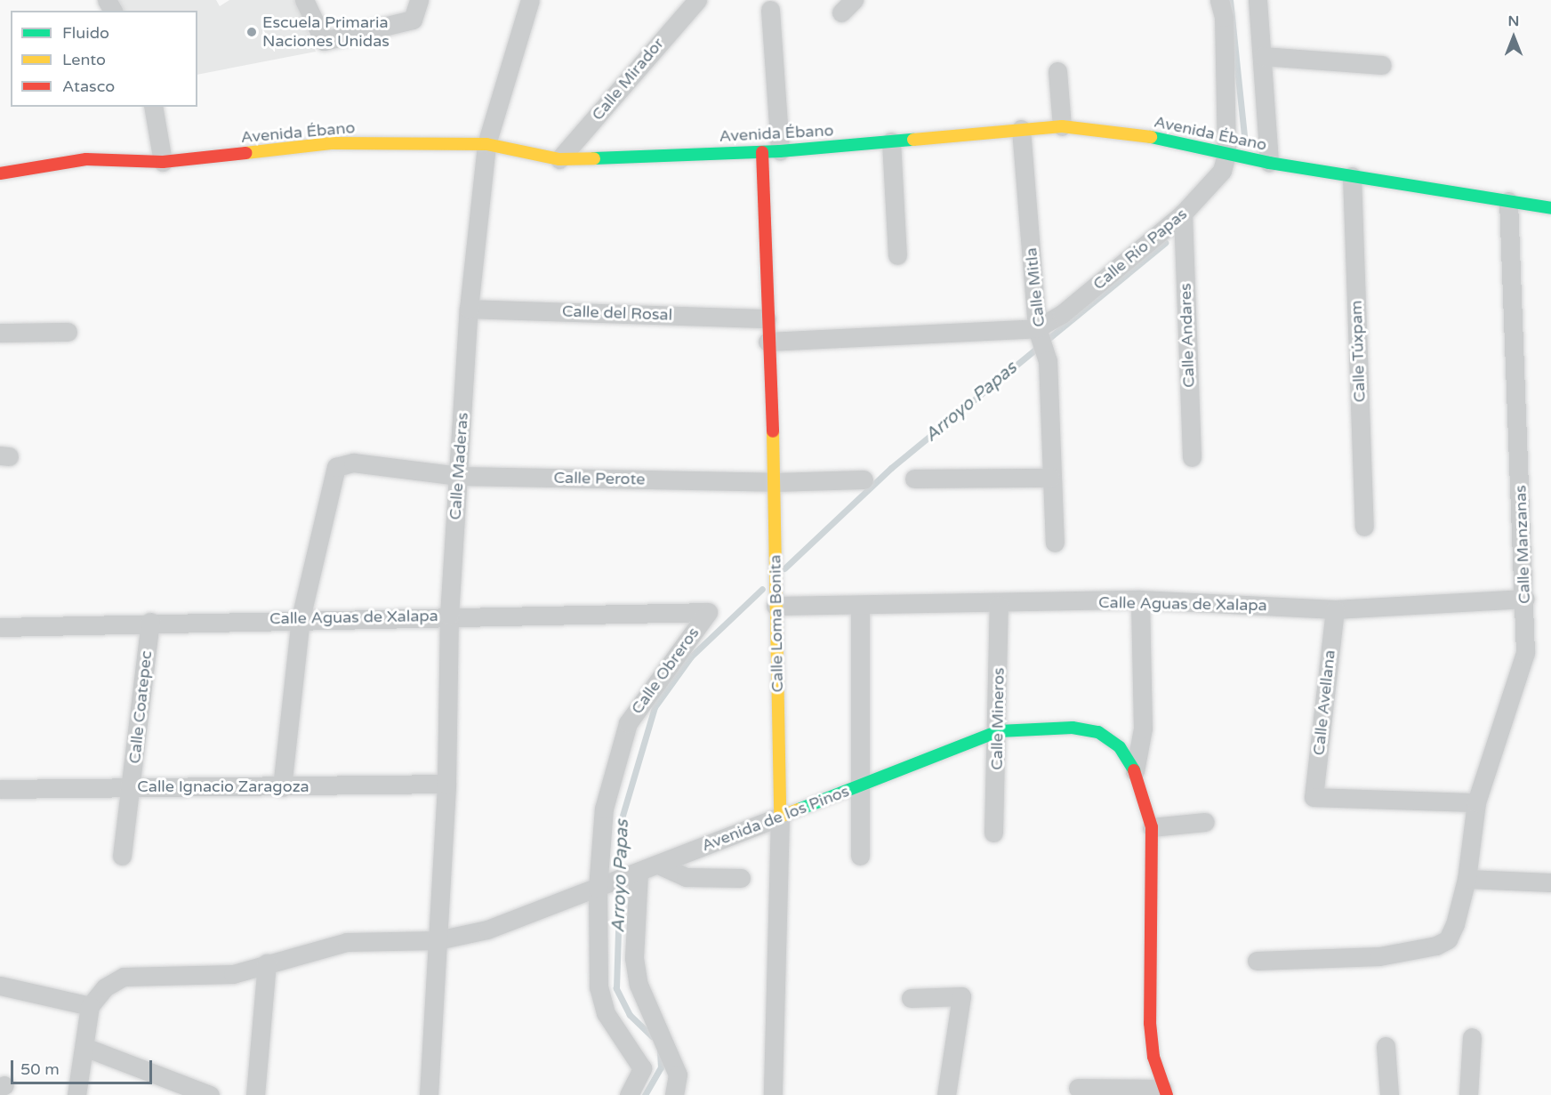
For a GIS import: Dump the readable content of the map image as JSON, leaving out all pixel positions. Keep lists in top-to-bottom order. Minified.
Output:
{"streets":{"main road":["Avenida Ébano","Calle Loma Bonita","Avenida de los Pinos"],"street":["Calle Mirador","Calle Río Papas","Calle Mitla","Calle del Rosal","Calle Andares","Calle Túxpam","Calle Maderas","Calle Perote","Calle Manzanas","Calle Aguas de Xalapa","Calle Obreros","Calle Avellana","Calle Coatepec","Calle Mineros","Calle Ignacio Zaragoza"]},"crossings":[["Calle Mirador","Avenida Ébano"],["Avenida Ébano","Calle Río Papas"],["Avenida Ébano","Calle Mitla"],["Avenida Ébano","Calle Túxpam"],["Avenida Ébano","Calle Maderas"],["Avenida Ébano","Calle Manzanas"],["Avenida Ébano","Calle Loma Bonita"],["Calle Río Papas","Calle Mitla"],["Calle Río Papas","Calle Andares"],["Calle del Rosal","Calle Maderas"],["Calle del Rosal","Calle Loma Bonita"],["Calle Maderas","Calle Perote"],["Calle Maderas","Calle Aguas de Xalapa"],["Calle Maderas","Calle Ignacio Zaragoza"],["Calle Maderas","Avenida de los Pinos"],["Calle Perote","Calle Aguas de Xalapa"],["Calle Perote","Calle Loma Bonita"],["Calle Manzanas","Calle Aguas de Xalapa"],["Calle Manzanas","Calle Avellana"],["Calle Aguas de Xalapa","Calle Loma Bonita"],["Calle Aguas de Xalapa","Calle Obreros"],["Calle Aguas de Xalapa","Calle Avellana"],["Calle Aguas de Xalapa","Calle Coatepec"],["Calle Aguas de Xalapa","Calle Mineros"],["Calle Loma Bonita","Avenida de los Pinos"],["Calle Obreros","Avenida de los Pinos"],["Calle Coatepec","Calle Ignacio Zaragoza"],["Calle Mineros","Avenida de los Pinos"]],"water":["Arroyo Papas"],"places":["Escuela Primaria Naciones Unidas"],"legend":["Fluido","Lento","Atasco"],"scale_bar":"50 m","north":"top"}
